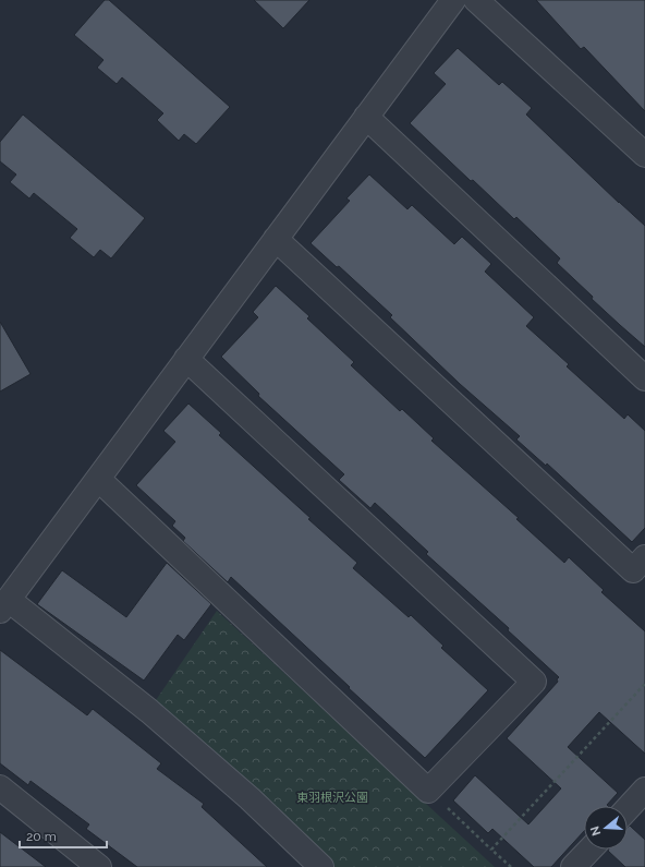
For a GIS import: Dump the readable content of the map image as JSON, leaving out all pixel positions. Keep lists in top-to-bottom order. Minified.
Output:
{"parks":["東羽根沢公園"],"scale_bar":"20 m","north":"left"}
